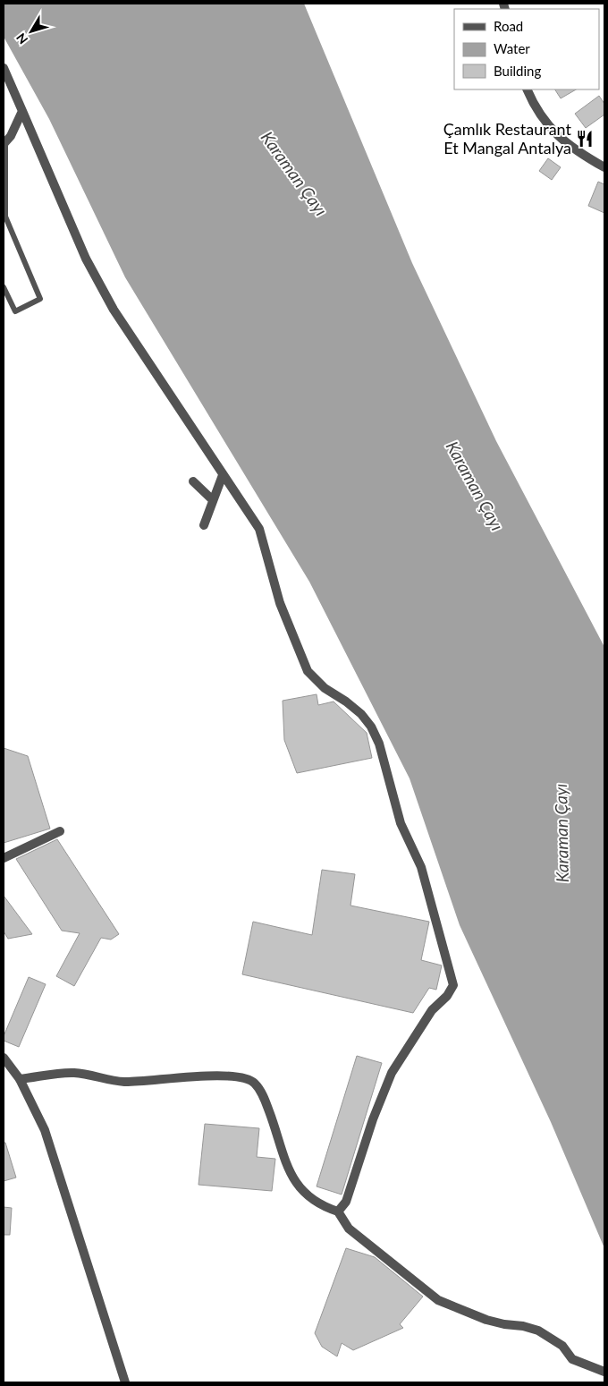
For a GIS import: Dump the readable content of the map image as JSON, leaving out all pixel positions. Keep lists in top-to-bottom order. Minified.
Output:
{"water":["Karaman Çayı"],"places":{"restaurant":["Çamlık Restaurant Et Mangal Antalya"]},"legend":["Road","Water","Building"],"north":"bottom left"}
